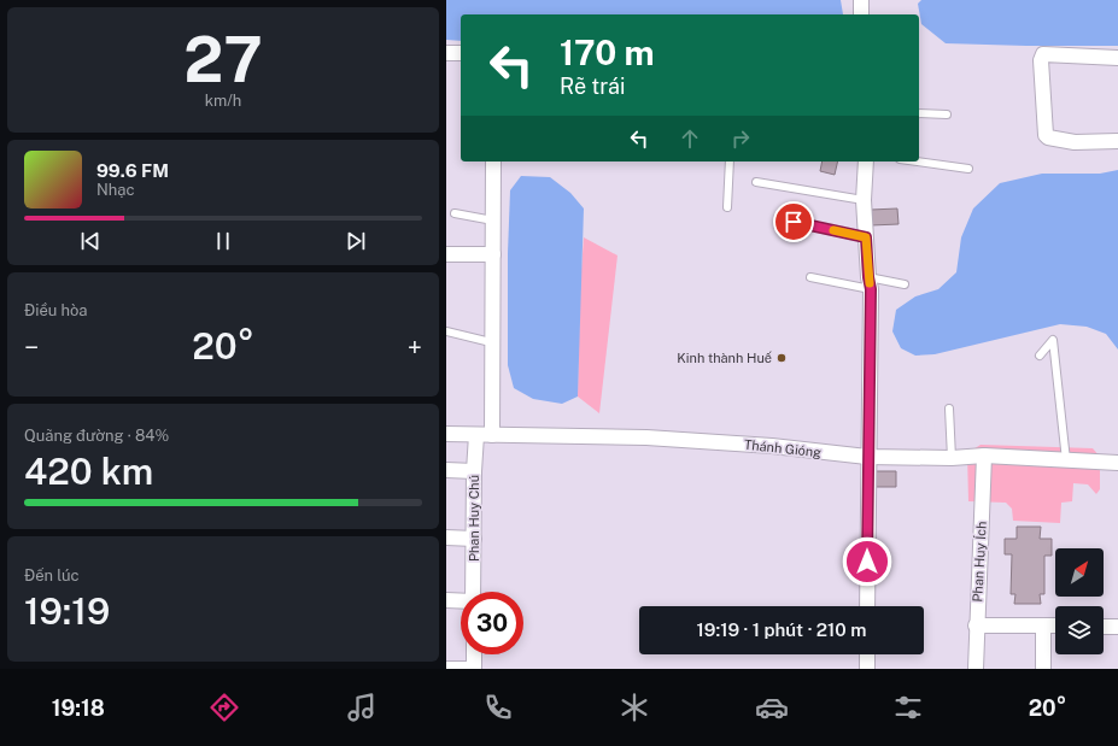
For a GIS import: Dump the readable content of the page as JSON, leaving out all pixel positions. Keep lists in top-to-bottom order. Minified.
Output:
{"streets":{"street":["Thánh Gióng","Phan Huy Chú","Phan Huy Ích"]},"crossings":[["Thánh Gióng","Phan Huy Chú"],["Thánh Gióng","Phan Huy Ích"]],"places":["Kinh thành Huế"],"north":"top right","page":{"tile":[["27","km/h"],"Điều hòa",["Quãng đường · 84%","420 km"],["Đến lúc","19:19"]],"turn":["170 m","Rẽ trái"],"song":["99.6 FM","Nhạc"],"heat":["−","20°","+"],"limit":"30","trip":"19:19 · 1 phút · 210 m","tabs":["19:18","20°"]}}
